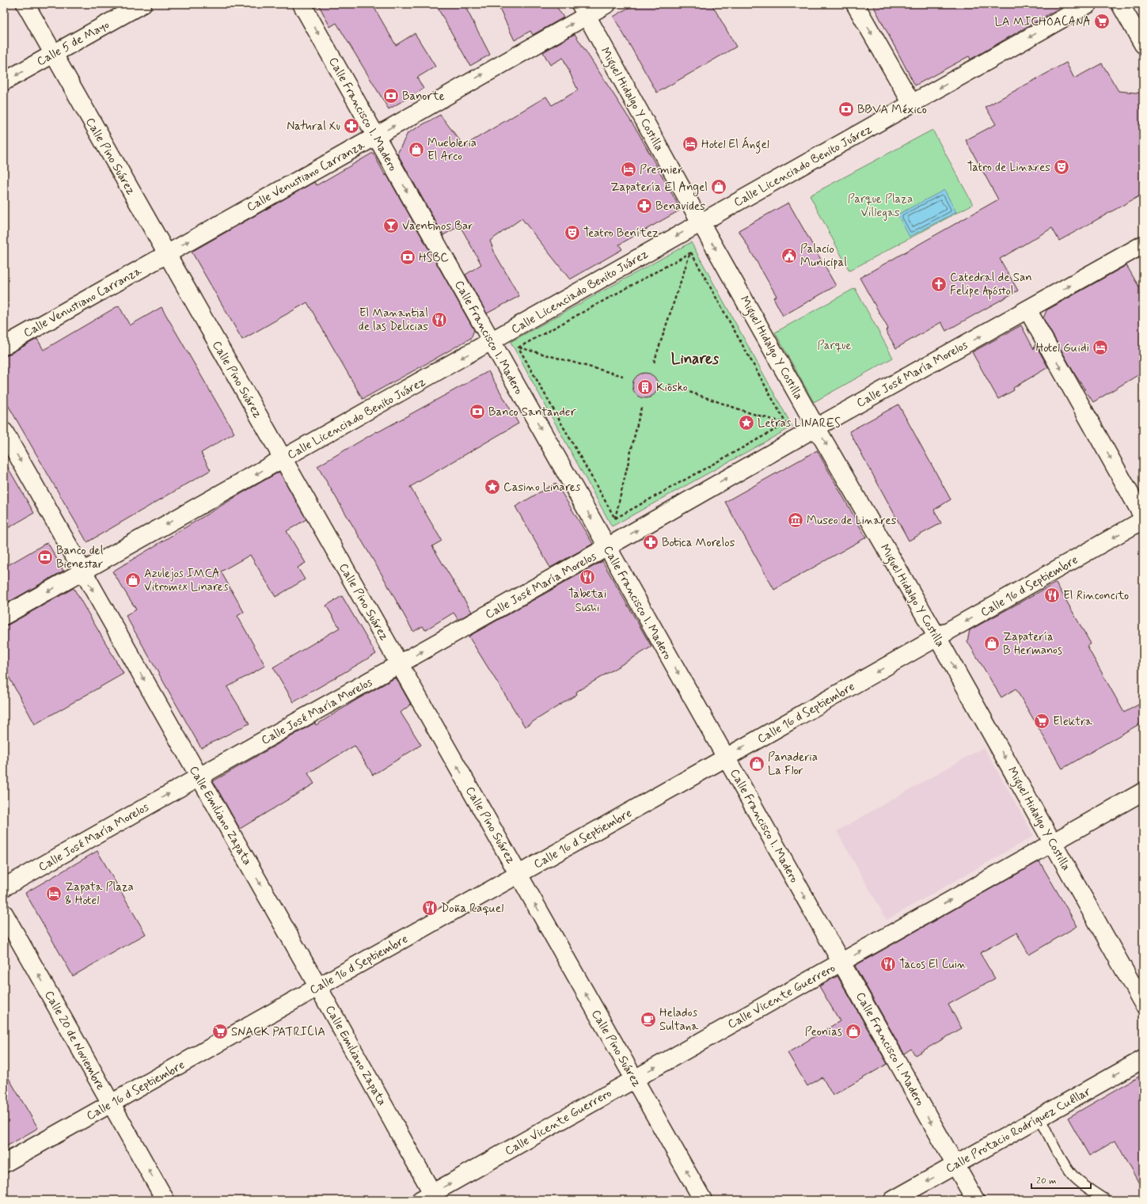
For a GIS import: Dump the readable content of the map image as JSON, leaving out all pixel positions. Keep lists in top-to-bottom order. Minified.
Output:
{"streets":{"street":["Calle 5 de Mayo","Miguel Hidalgo Y Costilla","Calle Francisco I. Madero","Calle Pino Suárez","Calle Licenciado Benito Juárez","Calle Venustiano Carranza","Calle José María Morelos","Calle 16 d Septiembre","Calle Emiliano Zapata","Calle Vicente Guerrero","Calle 20 de Noviembre","Calle Protacio Rodríguez Cuéllar"]},"crossings":[["Calle 5 de Mayo","Calle Pino Suárez"],["Miguel Hidalgo Y Costilla","Calle Licenciado Benito Juárez"],["Miguel Hidalgo Y Costilla","Calle Venustiano Carranza"],["Miguel Hidalgo Y Costilla","Calle José María Morelos"],["Miguel Hidalgo Y Costilla","Calle 16 d Septiembre"],["Miguel Hidalgo Y Costilla","Calle Vicente Guerrero"],["Calle Francisco I. Madero","Calle Licenciado Benito Juárez"],["Calle Francisco I. Madero","Calle Venustiano Carranza"],["Calle Francisco I. Madero","Calle José María Morelos"],["Calle Francisco I. Madero","Calle 16 d Septiembre"],["Calle Francisco I. Madero","Calle Vicente Guerrero"],["Calle Francisco I. Madero","Calle Protacio Rodríguez Cuéllar"],["Calle Pino Suárez","Calle Licenciado Benito Juárez"],["Calle Pino Suárez","Calle Venustiano Carranza"],["Calle Pino Suárez","Calle José María Morelos"],["Calle Pino Suárez","Calle 16 d Septiembre"],["Calle Pino Suárez","Calle Vicente Guerrero"],["Calle Licenciado Benito Juárez","Calle Emiliano Zapata"],["Calle José María Morelos","Calle Emiliano Zapata"],["Calle 16 d Septiembre","Calle Emiliano Zapata"],["Calle 16 d Septiembre","Calle 20 de Noviembre"],["Calle Emiliano Zapata","Calle Vicente Guerrero"]],"one_way":["Calle 5 de Mayo","Miguel Hidalgo Y Costilla","Calle Francisco I. Madero","Calle Pino Suárez","Calle Licenciado Benito Juárez","Calle Venustiano Carranza","Calle José María Morelos","Calle 16 d Septiembre","Calle Emiliano Zapata","Calle Vicente Guerrero","Calle 20 de Noviembre","Calle Protacio Rodríguez Cuéllar"],"districts":["Linares"],"parks":["Parque Plaza Villegas","Parque"],"places":{"supermarket":["LA MICHOACANA","Elektra","SNACK PATRICIA"],"bank":["Banorte","BBVA México","HSBC","Banco Santander","Banco del Bienestar"],"pharmacy":["Natural Xu","Benavides","Botica Morelos"],"hotel":["Hotel El Ángel","Premier","Hotel Guidi","Zapata Plaza & Hotel"],"shop":["Muebleria El Arco","Zapatería El Angel","Azulejos IMCA Vitromex Linares","Zapatería B Hermanos","Panaderia La Flor","Peonias"],"theatre":["Tatro de Linares","Teatro Benítez"],"bar":["Vaentinos Bar"],"public building":["Palacio Municipal"],"church":["Catedral de San Felipe Apóstol"],"restaurant":["El Manantial de las Delicias","Tabetai Sushi","El Rinconcito","Doña Raquel","Tacos El Cuin"],"building":["Kiosko"],"place":["Letras LINARES","Casino Linares"],"museum":["Museo de Linares"],"cafe":["Helados Sultana"]},"scale_bar":"20 m"}
